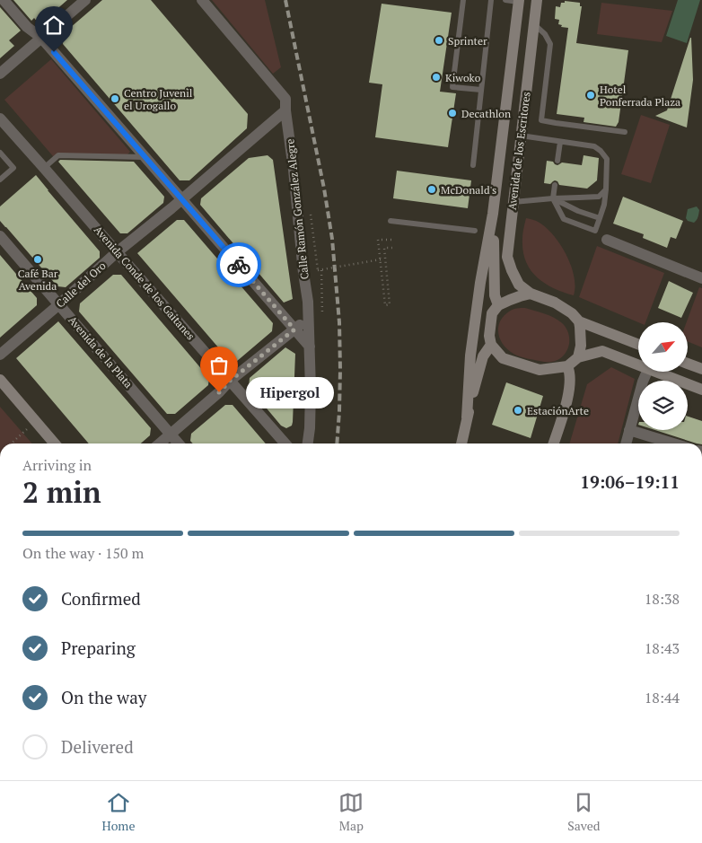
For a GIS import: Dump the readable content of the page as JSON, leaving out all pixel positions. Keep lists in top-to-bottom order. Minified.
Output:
{"streets":{"street":["Avenida de los Escritores","Calle Ramón González Alegre","Avenida Conde de los Gaitanes","Calle del Oro","Avenida de la Plata"]},"crossings":[["Calle Ramón González Alegre","Calle del Oro"],["Avenida Conde de los Gaitanes","Calle del Oro"],["Calle del Oro","Avenida de la Plata"]],"places":["Sprinter","Kiwoko","Hotel Ponferrada Plaza","Centro Juvenil el Urogallo","Decathlon","McDonald's","Café Bar Avenida","Hipergol","EstaciónArte"],"north":"top right","page":{"bubble":"Hipergol","heading":["2 min","Arriving in","19:06–19:11"],"bar":"On the way · 150 m","list":[["Confirmed","18:38"],["Preparing","18:43"],["On the way","18:44"],"Delivered"],"tabs":["Home","Map","Saved"]}}
